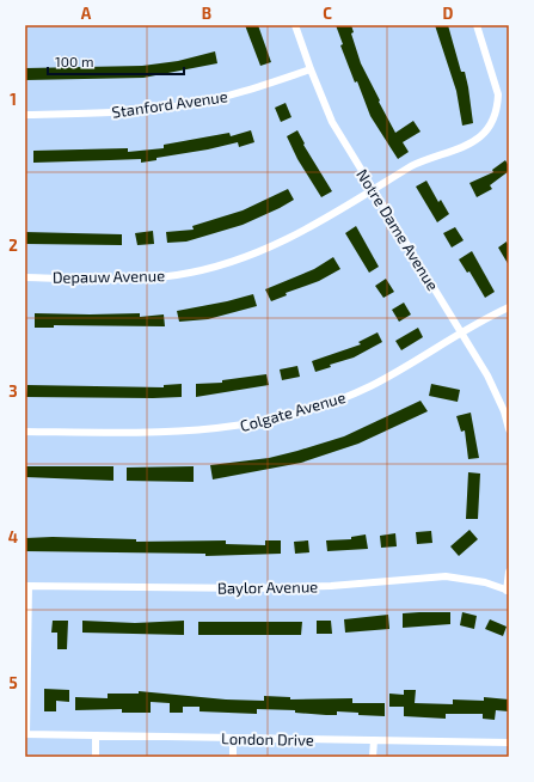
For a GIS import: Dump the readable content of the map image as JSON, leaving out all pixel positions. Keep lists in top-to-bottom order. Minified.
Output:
{"streets":{"street":["Stanford Avenue","Notre Dame Avenue","Depauw Avenue","Colgate Avenue","Baylor Avenue","London Drive"]},"crossings":[["Stanford Avenue","Notre Dame Avenue"],["Notre Dame Avenue","Depauw Avenue"],["Notre Dame Avenue","Colgate Avenue"],["Baylor Avenue","London Drive"]],"scale_bar":"100 m","grid":{"columns":["A","B","C","D"],"rows":["1","2","3","4","5"]}}
